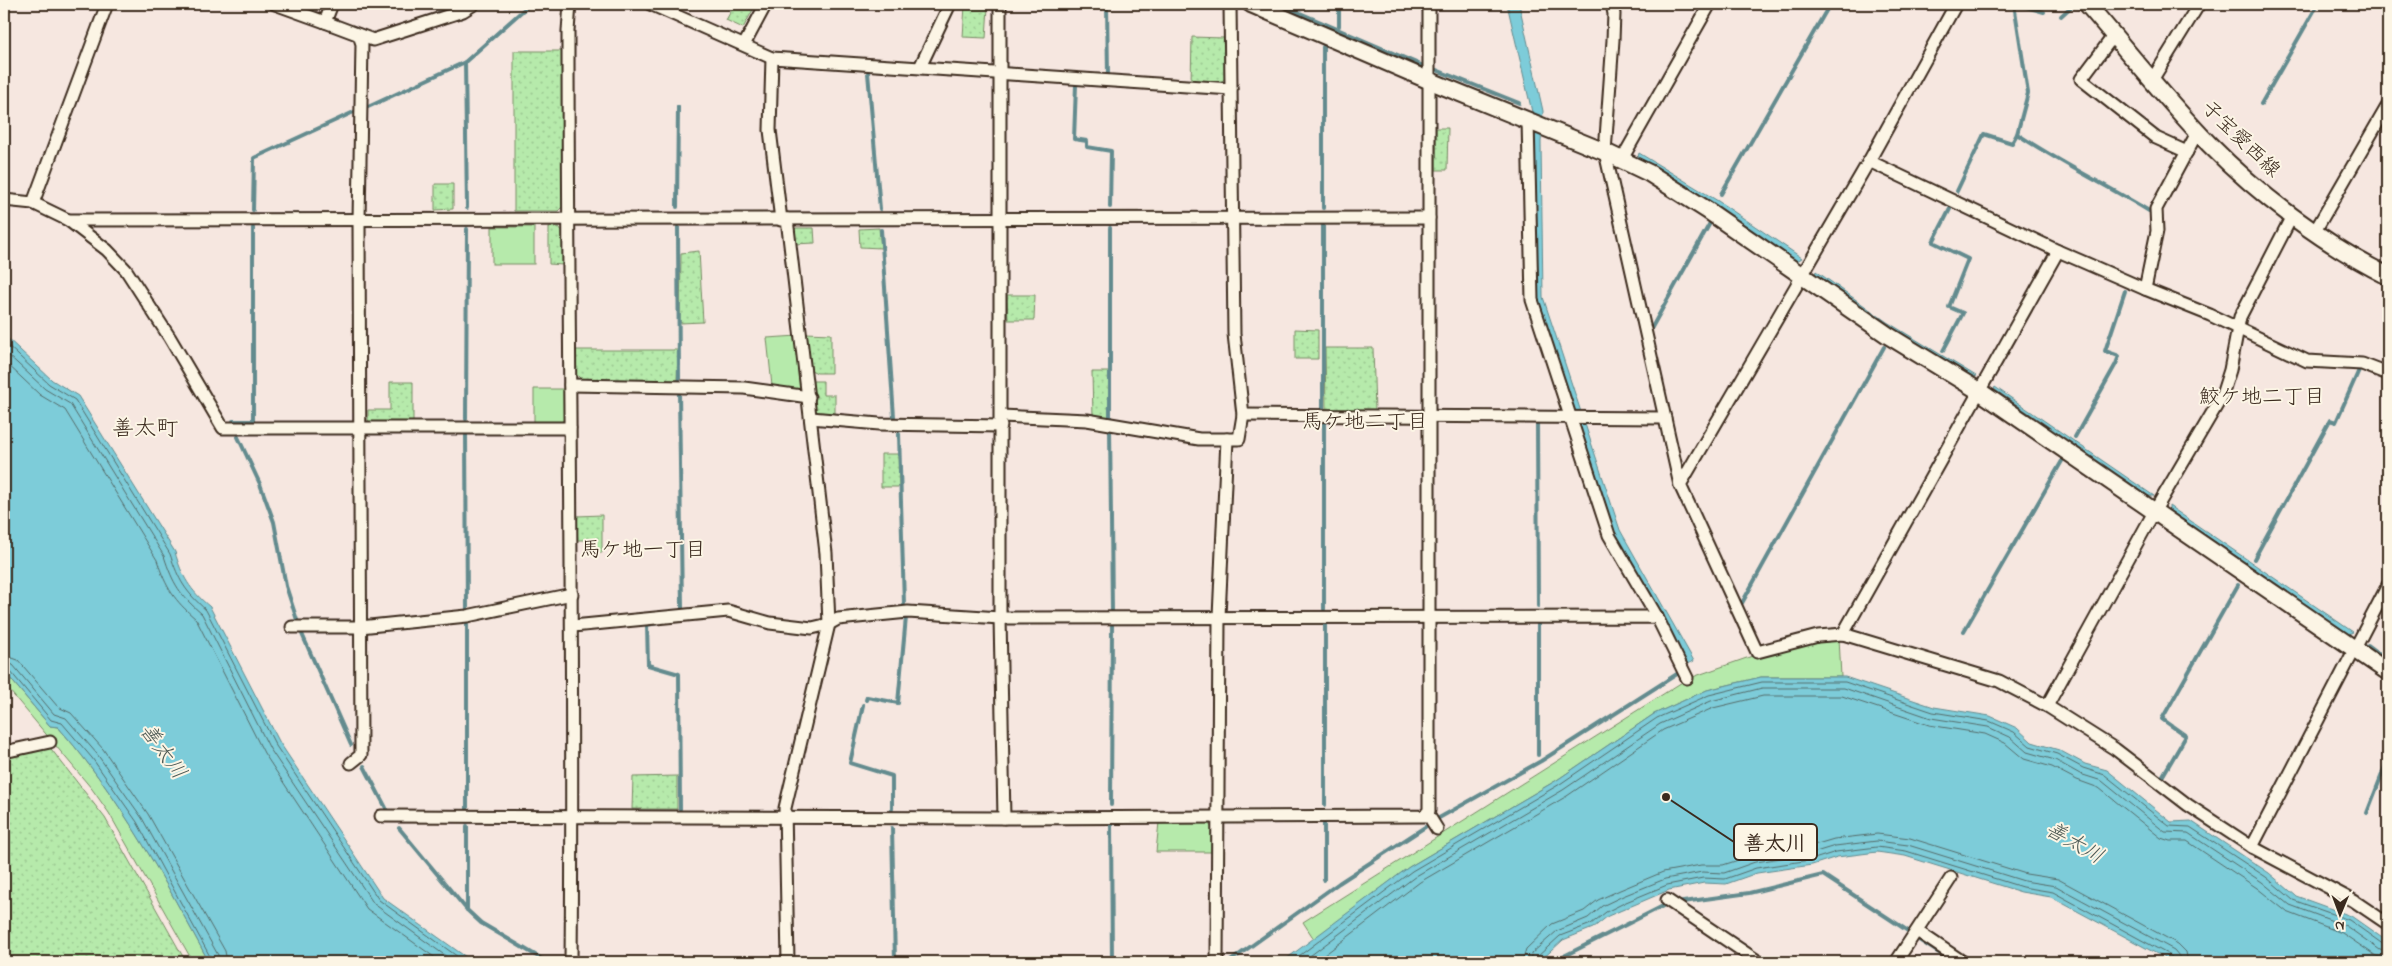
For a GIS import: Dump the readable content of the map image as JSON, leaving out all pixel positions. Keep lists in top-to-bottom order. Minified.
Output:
{"streets":{"street":["子宝愛西線"]},"districts":["鮫ケ地二丁目","馬ケ地二丁目","善太町","馬ケ地一丁目"],"water":["善太川"],"places":["善太川"],"north":"bottom"}
